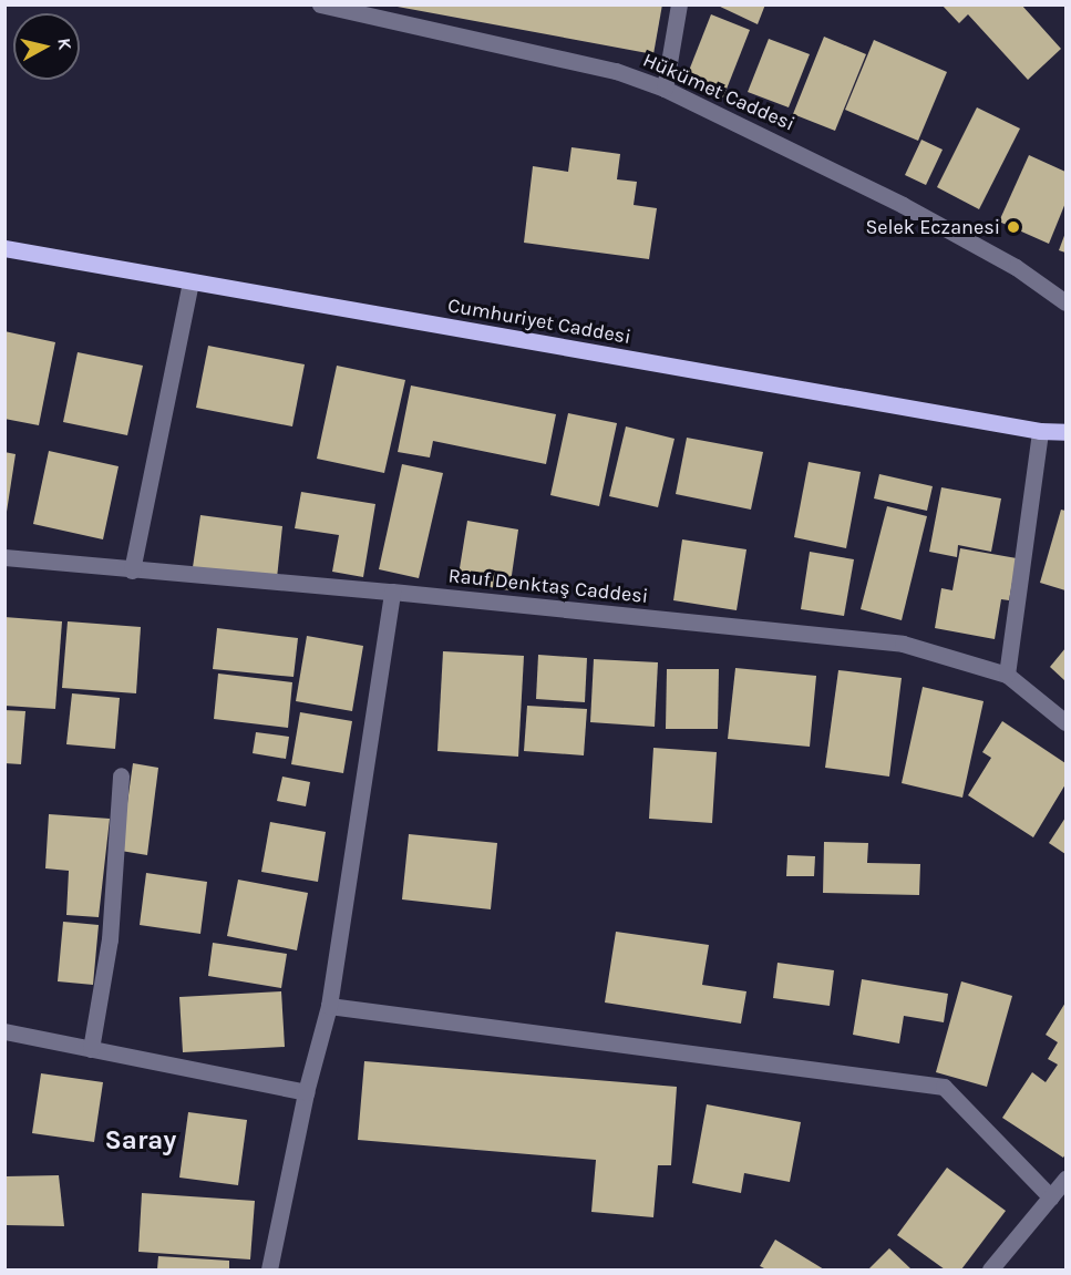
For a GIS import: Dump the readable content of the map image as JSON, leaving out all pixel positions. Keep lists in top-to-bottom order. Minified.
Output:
{"streets":{"main road":["Cumhuriyet Caddesi"],"street":["Hükümet Caddesi","Rauf Denktaş Caddesi"]},"districts":["Saray"],"places":["Selek Eczanesi"],"north":"right"}
